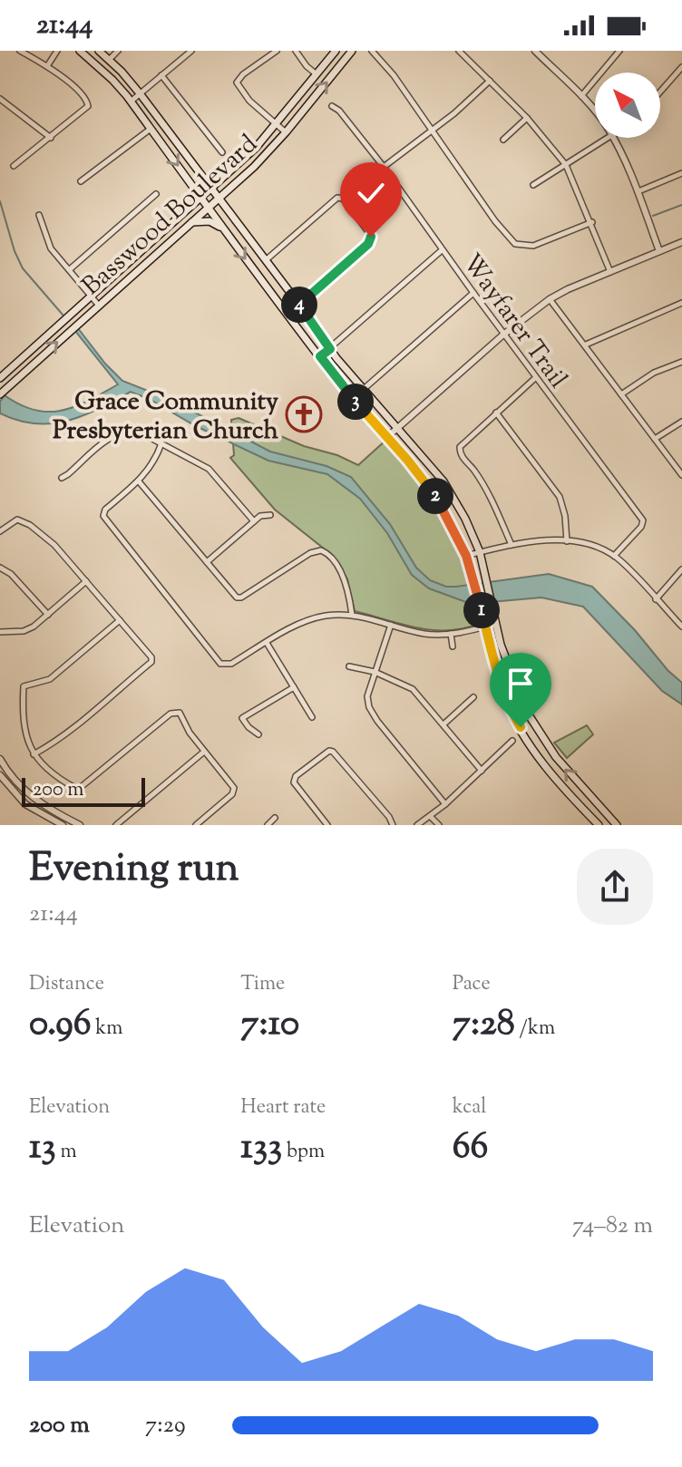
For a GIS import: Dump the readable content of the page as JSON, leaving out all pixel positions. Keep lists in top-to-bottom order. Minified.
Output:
{"streets":{"main road":["Basswood Boulevard"],"street":["Wayfarer Trail"]},"places":{"church":["Grace Community Presbyterian Church"]},"scale_bar":"200 m","north":"top left","page":{"status":"21:44","pins":["4","3","2","1"],"scale":"200 m","heading":["Evening run","21:44"],"stats":[["Distance","0.96 km"],["Time","7:10"],["Pace","7:28 /km"],["Elevation","13 m"],["Heart rate","133 bpm"],["kcal","66"]],"chart":["Elevation","74–82 m"],"list":[{"name":"200 m","note":"7:29"}]}}
